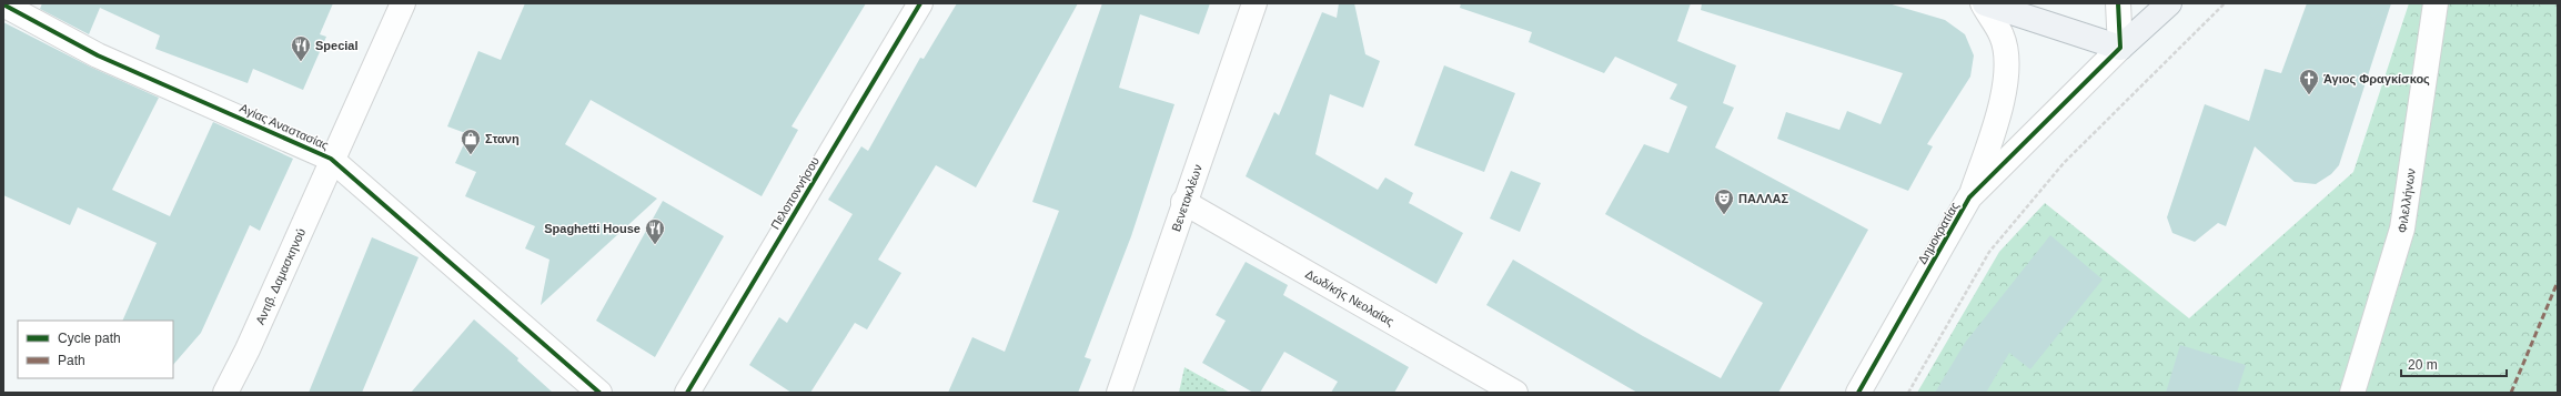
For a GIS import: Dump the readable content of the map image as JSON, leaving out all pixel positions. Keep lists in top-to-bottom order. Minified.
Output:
{"streets":{"main road":["Δημοκρατίας"],"street":["Αγίας Αναστασίας","Πελοποννήσου","Βενετοκλέων","Φιλελλήνων","Αντιβ. Δαμασκηνού","Δωδ/κής Νεολαίας"]},"crossings":[["Αγίας Αναστασίας","Αντιβ. Δαμασκηνού"],["Βενετοκλέων","Δωδ/κής Νεολαίας"]],"places":{"restaurant":["Special","Spaghetti House"],"church":["Άγιος Φραγκίσκος"],"shop":["Στανη"],"theatre":["ΠΑΛΛΑΣ"]},"legend":["Cycle path","Path"],"scale_bar":"20 m"}
